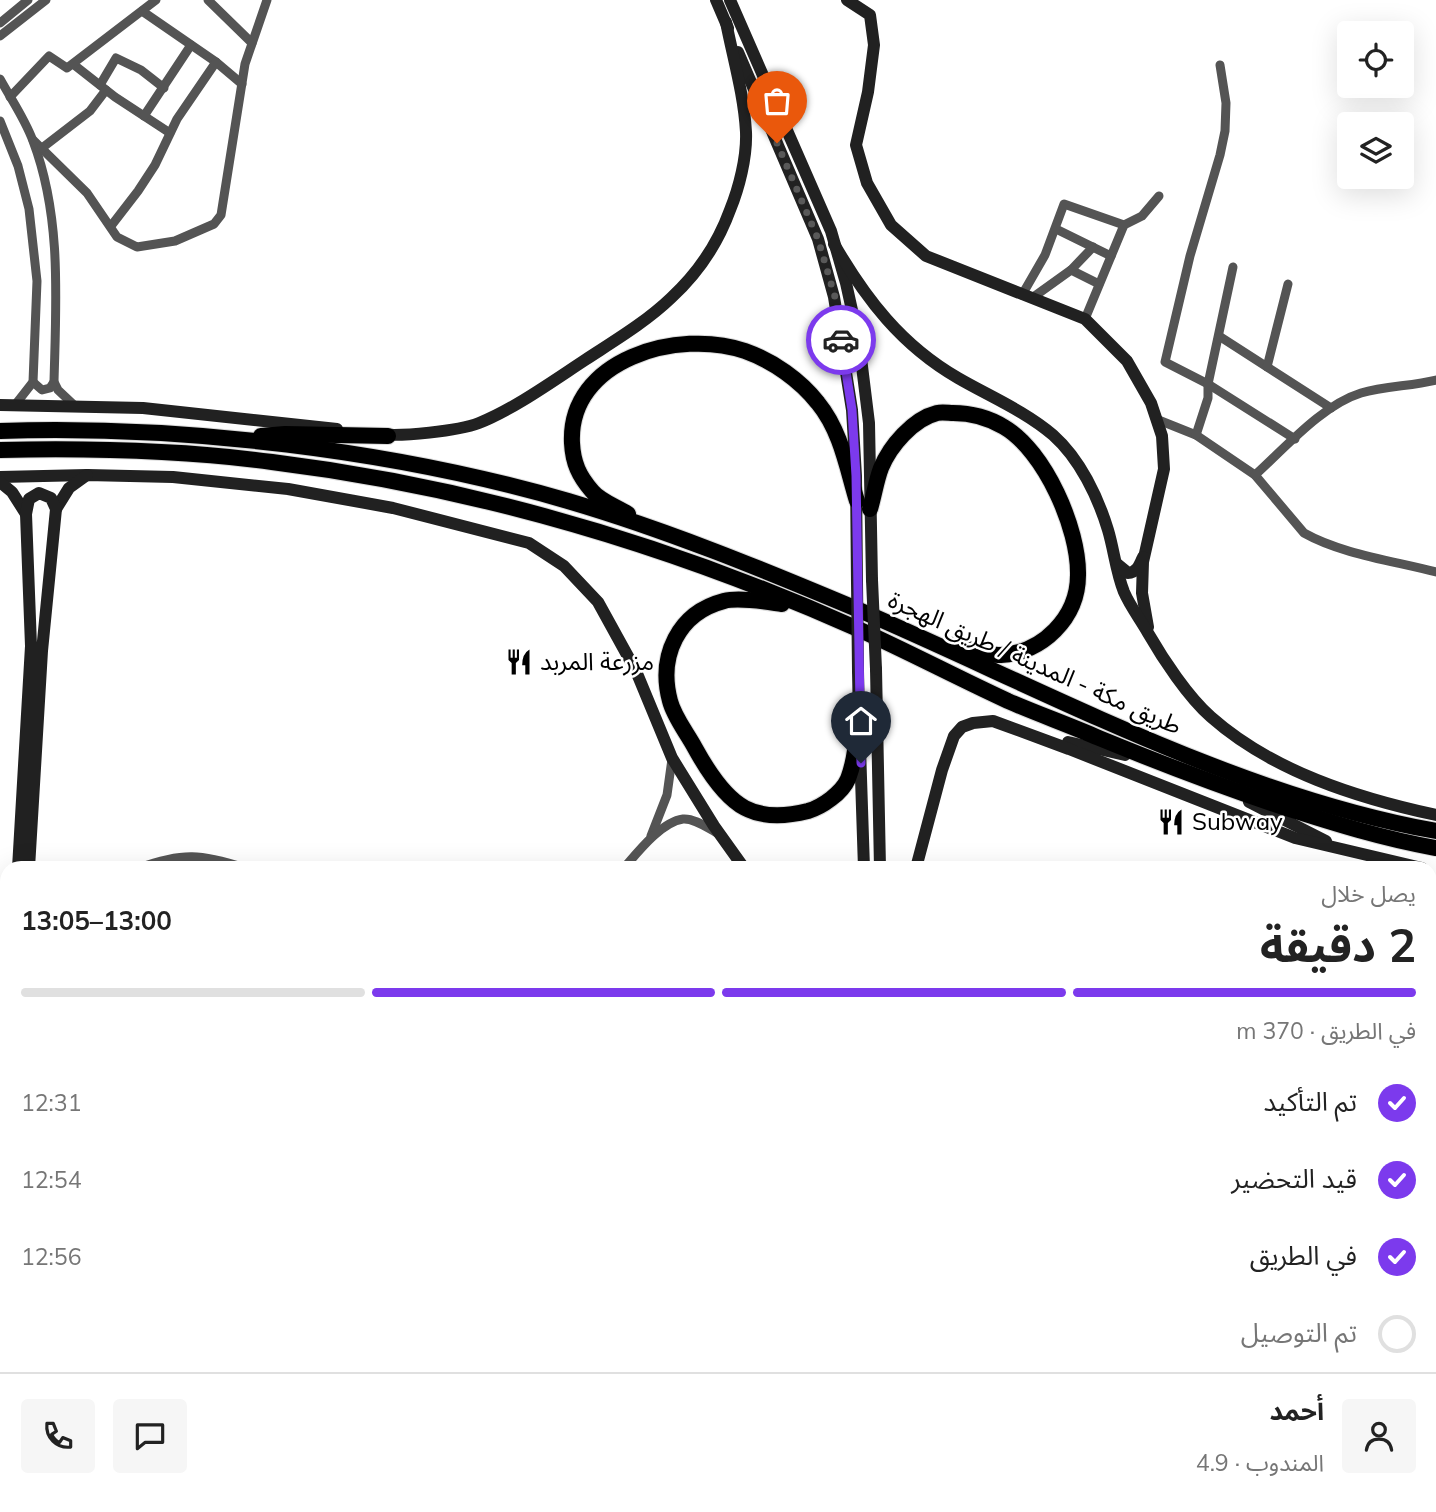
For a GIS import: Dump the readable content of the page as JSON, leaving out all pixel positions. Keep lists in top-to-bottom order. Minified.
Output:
{"streets":{"highway":["طريق مكة - المدينة / طريق الهجرة"]},"places":{"restaurant":["مزرعة المربد","Subway"]},"page":{"heading":["2 دقيقة","يصل خلال","13:00–13:05"],"panel":["أحمد","المندوب · 4.9"],"bar":"في الطريق · 370 m","list":[["تم التأكيد","12:31"],["قيد التحضير","12:54"],["في الطريق","12:56"],"تم التوصيل"]}}
